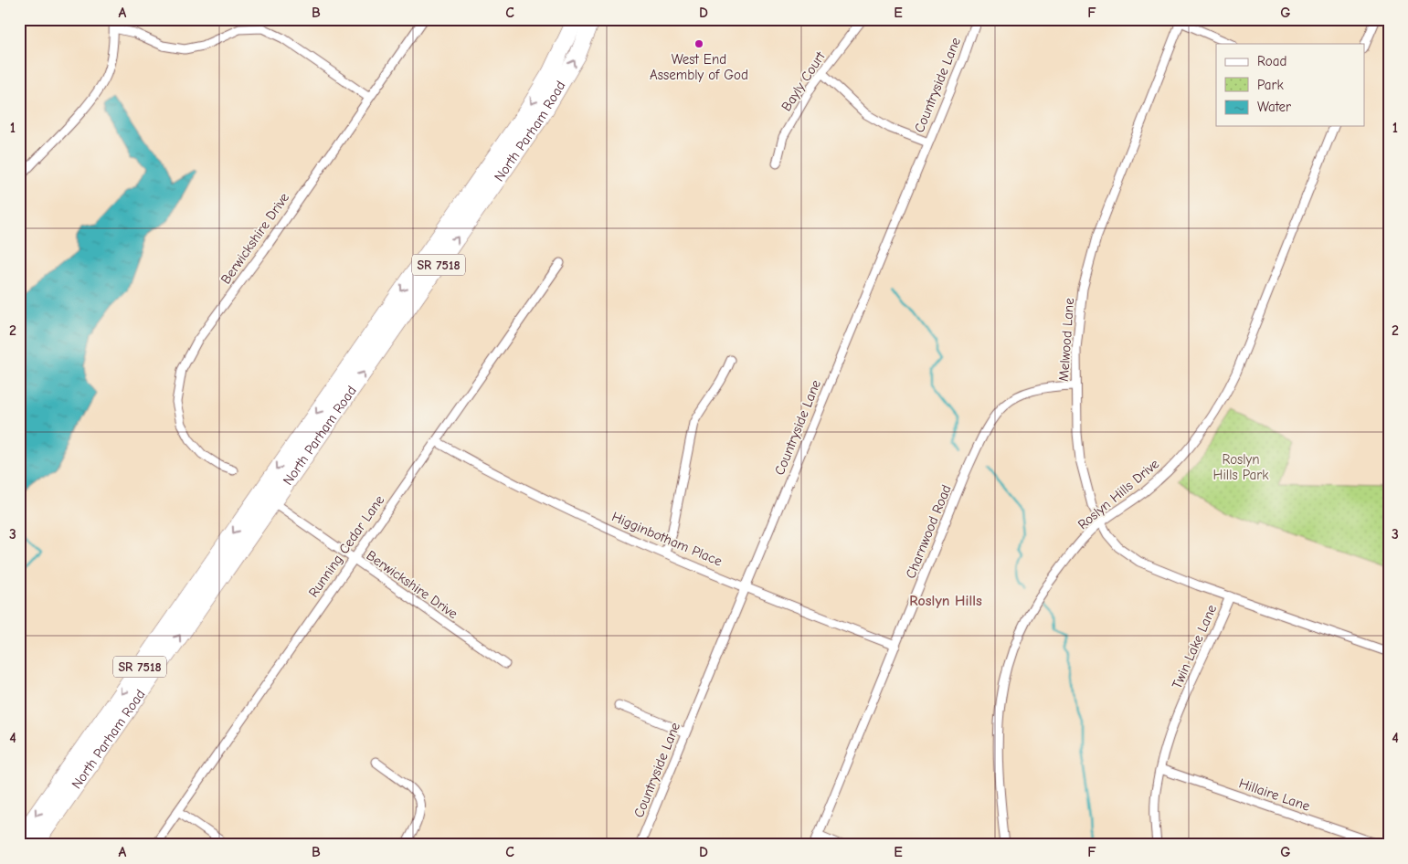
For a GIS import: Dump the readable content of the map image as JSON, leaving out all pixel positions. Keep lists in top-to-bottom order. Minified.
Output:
{"streets":{"highway":["North Parham Road","SR 7518"],"street":["Bayly Court","Countryside Lane","Berwickshire Drive","Melwood Lane","Roslyn Hills Drive","Charnwood Road","Higginbotham Place","Running Cedar Lane","Twin Lake Lane","Hillaire Lane"]},"crossings":[["Countryside Lane","Higginbotham Place"],["North Parham Road","Berwickshire Drive"],["Berwickshire Drive","Running Cedar Lane"],["Melwood Lane","Roslyn Hills Drive"],["Melwood Lane","Charnwood Road"],["Melwood Lane","Twin Lake Lane"],["Charnwood Road","Higginbotham Place"],["Higginbotham Place","Running Cedar Lane"],["Twin Lake Lane","Hillaire Lane"]],"districts":["Roslyn Hills"],"parks":["Roslyn Hills Park"],"places":["West End Assembly of God"],"legend":["Road","Park","Water"],"grid":{"columns":["A","B","C","D","E","F","G"],"rows":["1","2","3","4"]}}
